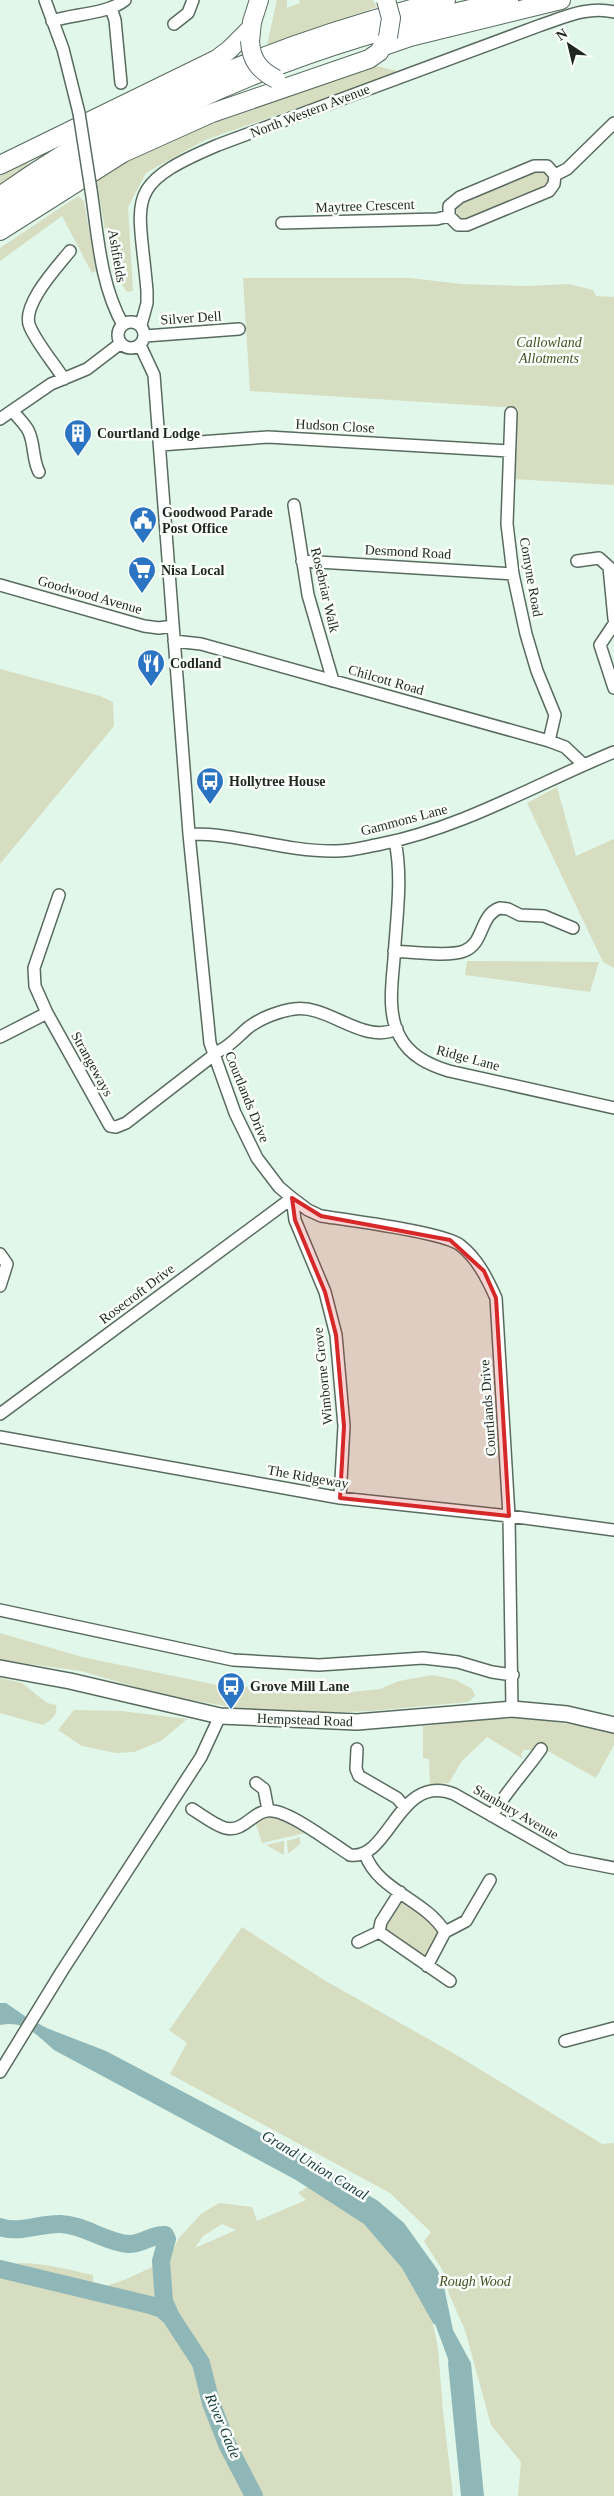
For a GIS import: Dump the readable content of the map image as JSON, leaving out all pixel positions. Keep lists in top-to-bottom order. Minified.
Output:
{"streets":{"main road":["Hempstead Road"],"street":["North Western Avenue","Maytree Crescent","Ashfields","Silver Dell","Hudson Close","Desmond Road","Comyne Road","Rosebriar Walk","Goodwood Avenue","Chilcott Road","Gammons Lane","Ridge Lane","Strangeways","Courtlands Drive","Rosecroft Drive","Wimborne Grove","The Ridgeway","Stanbury Avenue"]},"crossings":[["North Western Avenue","Ashfields"],["North Western Avenue","Silver Dell"],["North Western Avenue","Courtlands Drive"],["Ashfields","Silver Dell"],["Ashfields","Courtlands Drive"],["Silver Dell","Courtlands Drive"],["Hudson Close","Comyne Road"],["Hudson Close","Courtlands Drive"],["Desmond Road","Comyne Road"],["Desmond Road","Rosebriar Walk"],["Comyne Road","Chilcott Road"],["Rosebriar Walk","Chilcott Road"],["Goodwood Avenue","Courtlands Drive"],["Chilcott Road","Gammons Lane"],["Chilcott Road","Courtlands Drive"],["Gammons Lane","Ridge Lane"],["Gammons Lane","Courtlands Drive"],["Strangeways","Courtlands Drive"],["Courtlands Drive","Rosecroft Drive"],["Courtlands Drive","Wimborne Grove"],["Courtlands Drive","The Ridgeway"],["Courtlands Drive","Hempstead Road"],["Rosecroft Drive","Wimborne Grove"],["Wimborne Grove","The Ridgeway"]],"water":["Grand Union Canal","River Gade"],"parks":["Callowland Allotments","Rough Wood"],"places":{"building":["Courtland Lodge"],"public building":["Goodwood Parade Post Office"],"supermarket":["Nisa Local"],"restaurant":["Codland"],"bus stop":["Hollytree House","Grove Mill Lane"]},"north":"top left"}
